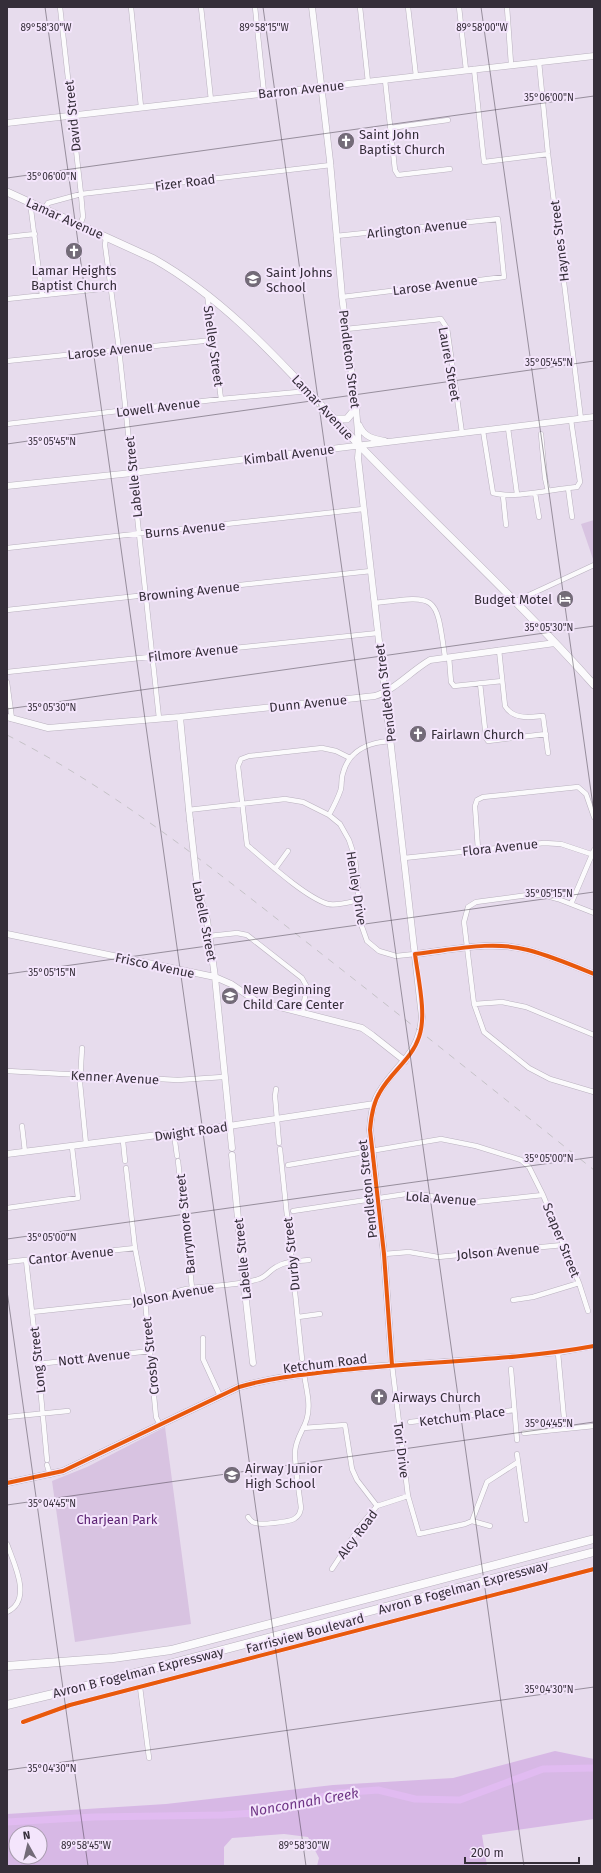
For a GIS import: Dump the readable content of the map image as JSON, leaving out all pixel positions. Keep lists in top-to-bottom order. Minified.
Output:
{"streets":{"highway":["Avron B Fogelman Expressway"],"main road":["Barron Avenue","Lamar Avenue","Pendleton Street","Kimball Avenue","Labelle Street","Dunn Avenue","Frisco Avenue","Dwight Road","Ketchum Road"],"street":["David Street","Fizer Road","Arlington Avenue","Haynes Street","Larose Avenue","Shelley Street","Laurel Street","Lowell Avenue","Burns Avenue","Browning Avenue","Filmore Avenue","Flora Avenue","Henley Drive","Kenner Avenue","Lola Avenue","Barrymore Street","Scaper Street","Jolson Avenue","Durby Street","Cantor Avenue","Crosby Street","Nott Avenue","Long Street","Ketchum Place","Tori Drive","Alcy Road","Farrisview Boulevard"]},"crossings":[["Barron Avenue","David Street"],["Barron Avenue","Haynes Street"],["Barron Avenue","Pendleton Street"],["David Street","Fizer Road"],["David Street","Lamar Avenue"],["Fizer Road","Lamar Avenue"],["Fizer Road","Pendleton Street"],["Lamar Avenue","Shelley Street"],["Lamar Avenue","Pendleton Street"],["Lamar Avenue","Lowell Avenue"],["Lamar Avenue","Kimball Avenue"],["Lamar Avenue","Labelle Street"],["Lamar Avenue","Dunn Avenue"],["Arlington Avenue","Larose Avenue"],["Arlington Avenue","Pendleton Street"],["Haynes Street","Kimball Avenue"],["Larose Avenue","Shelley Street"],["Larose Avenue","Pendleton Street"],["Larose Avenue","Labelle Street"],["Shelley Street","Lowell Avenue"],["Pendleton Street","Laurel Street"],["Pendleton Street","Kimball Avenue"],["Pendleton Street","Burns Avenue"],["Pendleton Street","Browning Avenue"],["Pendleton Street","Filmore Avenue"],["Pendleton Street","Dunn Avenue"],["Pendleton Street","Flora Avenue"],["Pendleton Street","Henley Drive"],["Pendleton Street","Frisco Avenue"],["Pendleton Street","Dwight Road"],["Pendleton Street","Lola Avenue"],["Pendleton Street","Scaper Street"],["Pendleton Street","Jolson Avenue"],["Pendleton Street","Ketchum Road"],["Pendleton Street","Tori Drive"],["Laurel Street","Kimball Avenue"],["Lowell Avenue","Labelle Street"],["Kimball Avenue","Labelle Street"],["Labelle Street","Burns Avenue"],["Labelle Street","Browning Avenue"],["Labelle Street","Filmore Avenue"],["Labelle Street","Dunn Avenue"],["Labelle Street","Henley Drive"],["Labelle Street","Frisco Avenue"],["Labelle Street","Kenner Avenue"],["Labelle Street","Dwight Road"],["Labelle Street","Jolson Avenue"],["Dwight Road","Barrymore Street"],["Lola Avenue","Scaper Street"],["Barrymore Street","Jolson Avenue"],["Scaper Street","Jolson Avenue"],["Jolson Avenue","Durby Street"],["Jolson Avenue","Crosby Street"],["Jolson Avenue","Long Street"],["Cantor Avenue","Crosby Street"],["Cantor Avenue","Long Street"],["Crosby Street","Nott Avenue"],["Crosby Street","Ketchum Road"],["Nott Avenue","Long Street"],["Long Street","Ketchum Road"],["Ketchum Road","Tori Drive"],["Tori Drive","Alcy Road"]],"water":["Nonconnah Creek"],"parks":["Charjean Park"],"places":{"church":["Saint John Baptist Church","Lamar Heights Baptist Church","Fairlawn Church","Airways Church"],"school or university":["Saint Johns School","New Beginning Child Care Center","Airway Junior High School"],"hotel":["Budget Motel"]},"scale_bar":"200 m","north":"top","coordinates":["89°58'30\"W","89°58'15\"W","89°58'00\"W","35°06'00\"N","35°05'45\"N","35°05'30\"N","35°05'15\"N","35°05'00\"N","35°04'45\"N","35°04'30\"N","89°58'45\"W"]}
